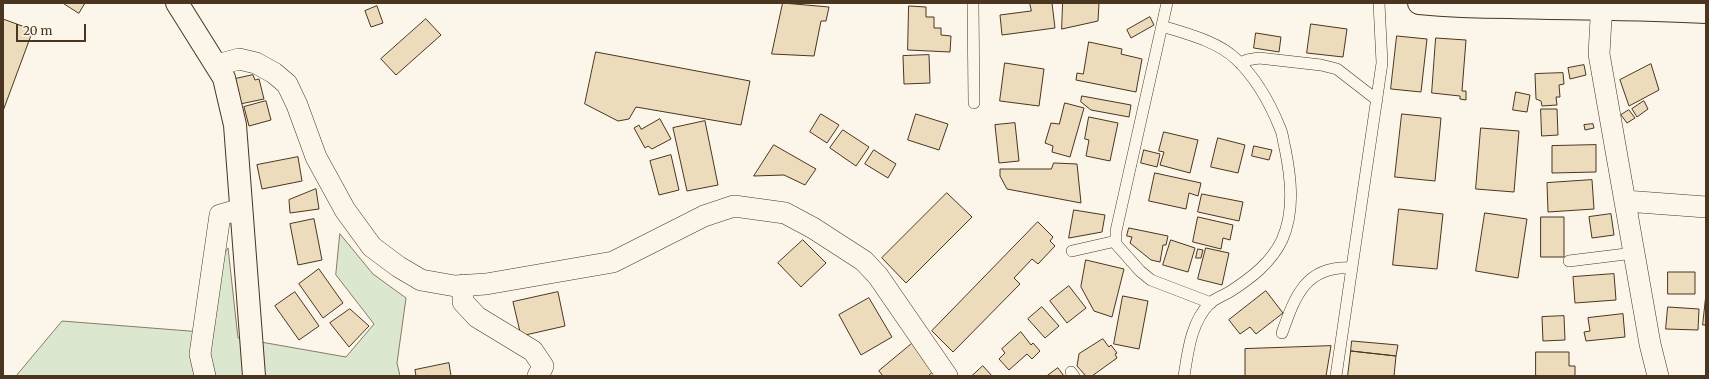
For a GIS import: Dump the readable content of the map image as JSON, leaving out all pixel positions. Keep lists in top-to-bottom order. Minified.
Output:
{"scale_bar":"20 m"}
